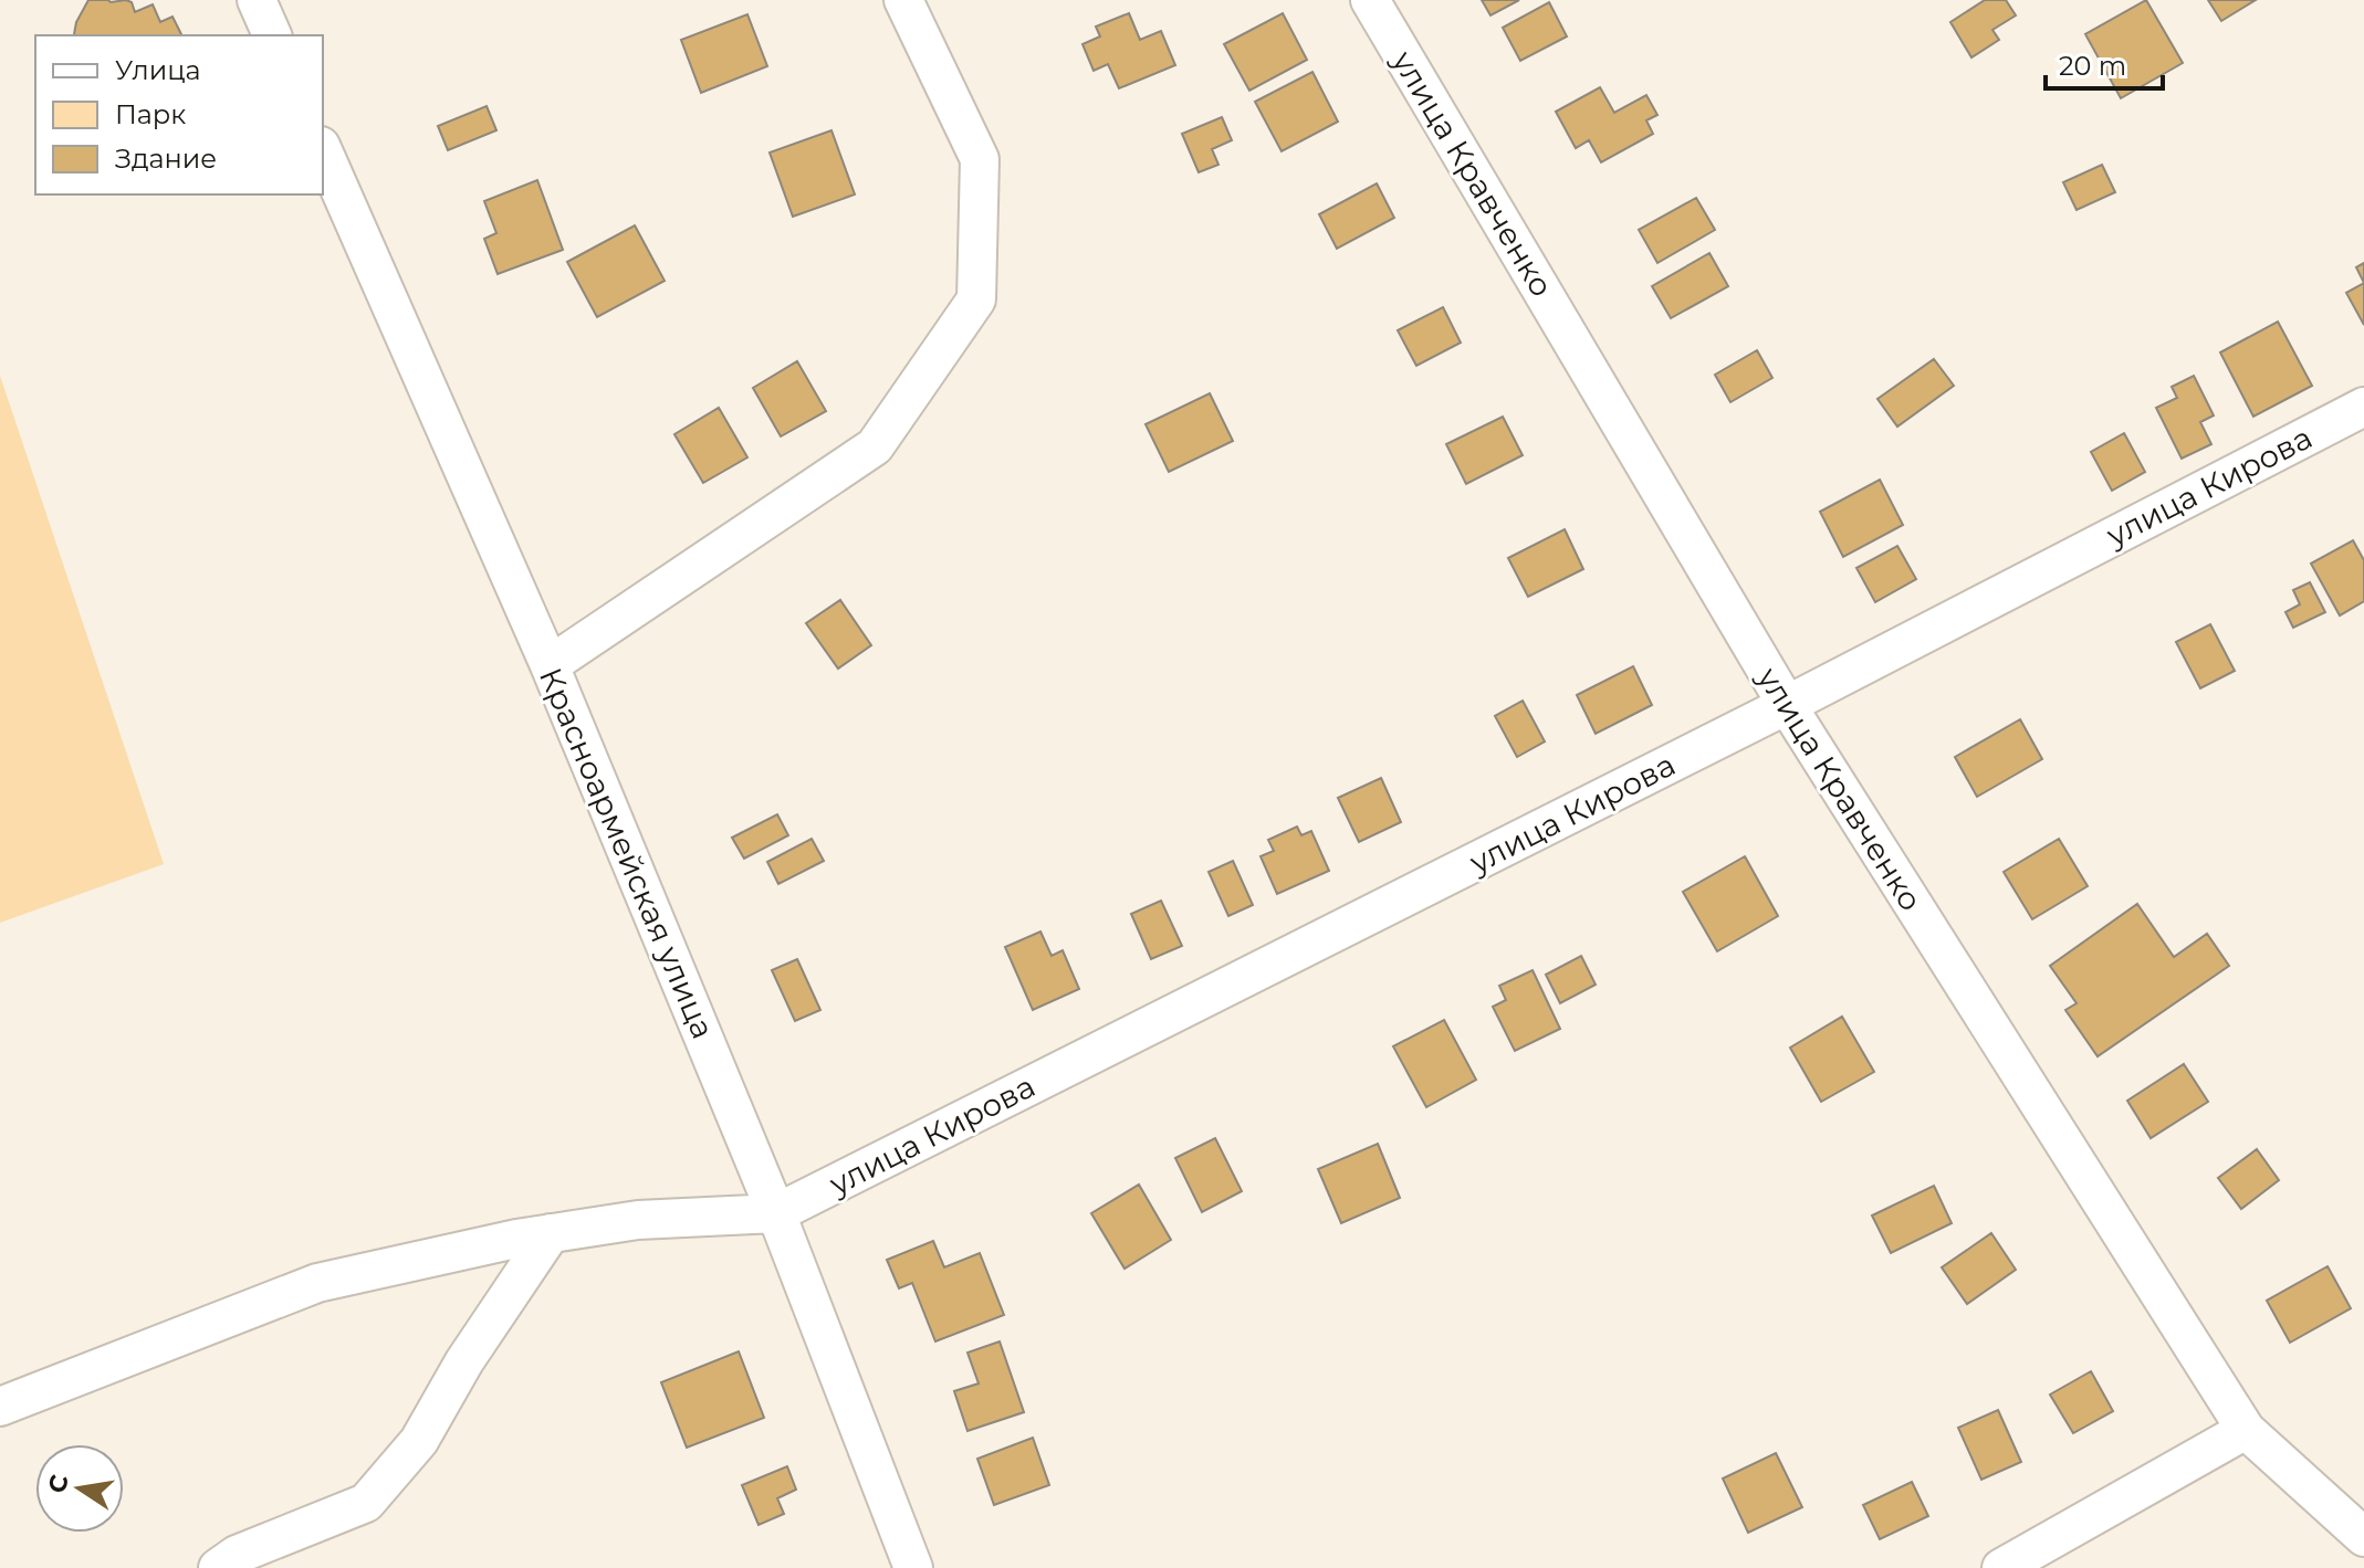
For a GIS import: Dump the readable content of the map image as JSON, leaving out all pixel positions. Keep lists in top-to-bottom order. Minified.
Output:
{"streets":{"street":["улица Кравченко","улица Кирова","Красноармейская улица"]},"crossings":[["улица Кравченко","улица Кирова"],["улица Кирова","Красноармейская улица"]],"legend":["Улица","Парк","Здание"],"scale_bar":"20 m","north":"left"}
